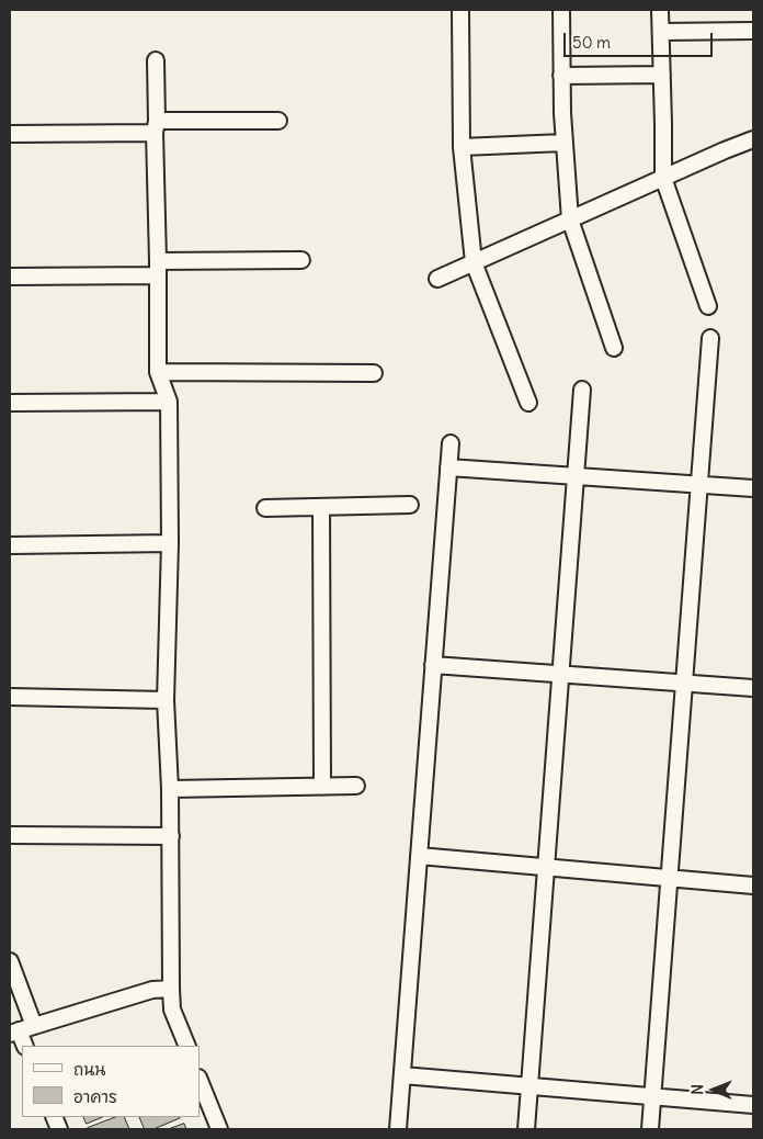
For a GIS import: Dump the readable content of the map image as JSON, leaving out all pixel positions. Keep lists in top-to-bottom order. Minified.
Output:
{"legend":["ถนน","อาคาร"],"scale_bar":"50 m","north":"left"}
